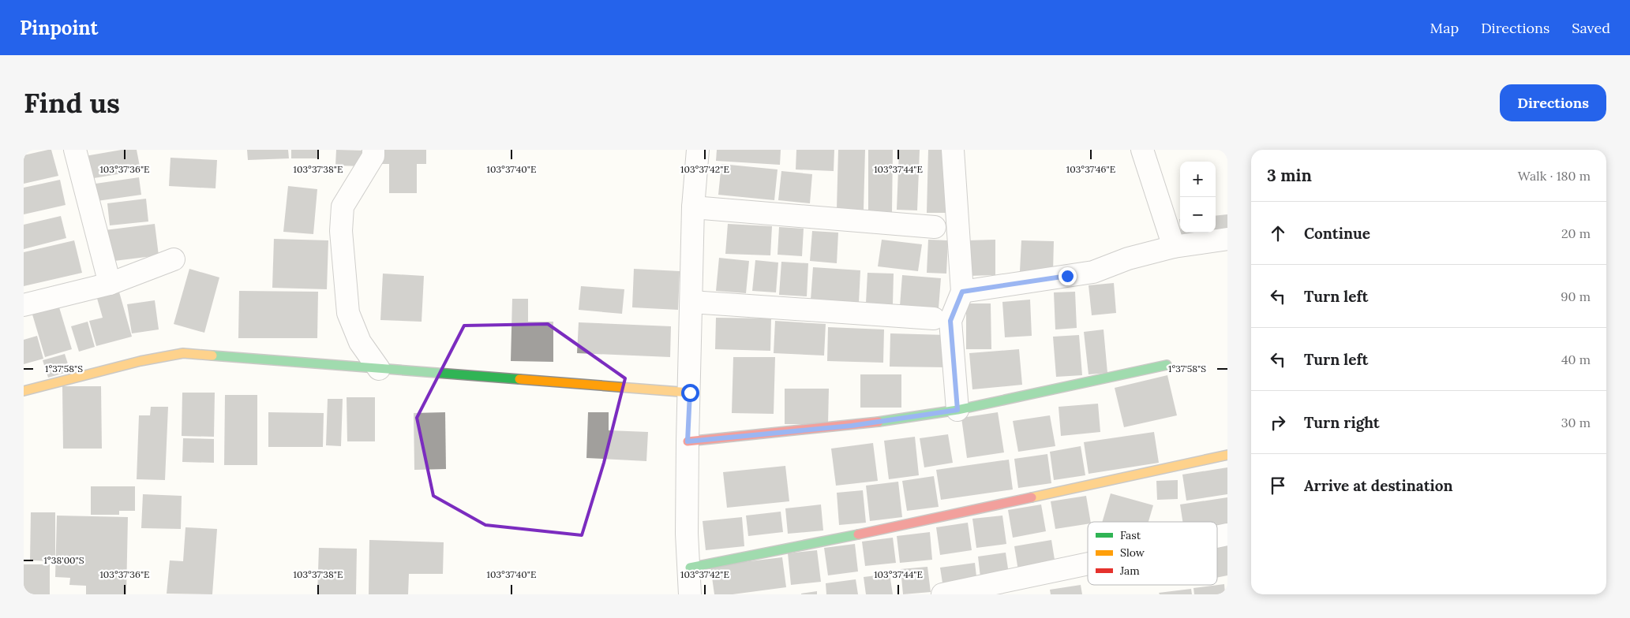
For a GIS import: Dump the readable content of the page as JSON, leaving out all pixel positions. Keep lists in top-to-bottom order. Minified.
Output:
{"legend":["Fast","Slow","Jam"],"page":{"header":"Pinpoint","nav":["Map","Directions","Saved"],"buttons":"Directions","title":"Find us","heading":["3 min","Walk · 180 m"],"map_buttons":["+","−"],"list":[["Continue","20 m"],["Turn left","90 m"],["Turn left","40 m"],["Turn right","30 m"],"Arrive at destination"]},"coordinates":["103°37'36\"E","103°37'38\"E","103°37'40\"E","103°37'42\"E","103°37'44\"E","103°37'46\"E","1°37'58\"S","1°38'00\"S"]}
